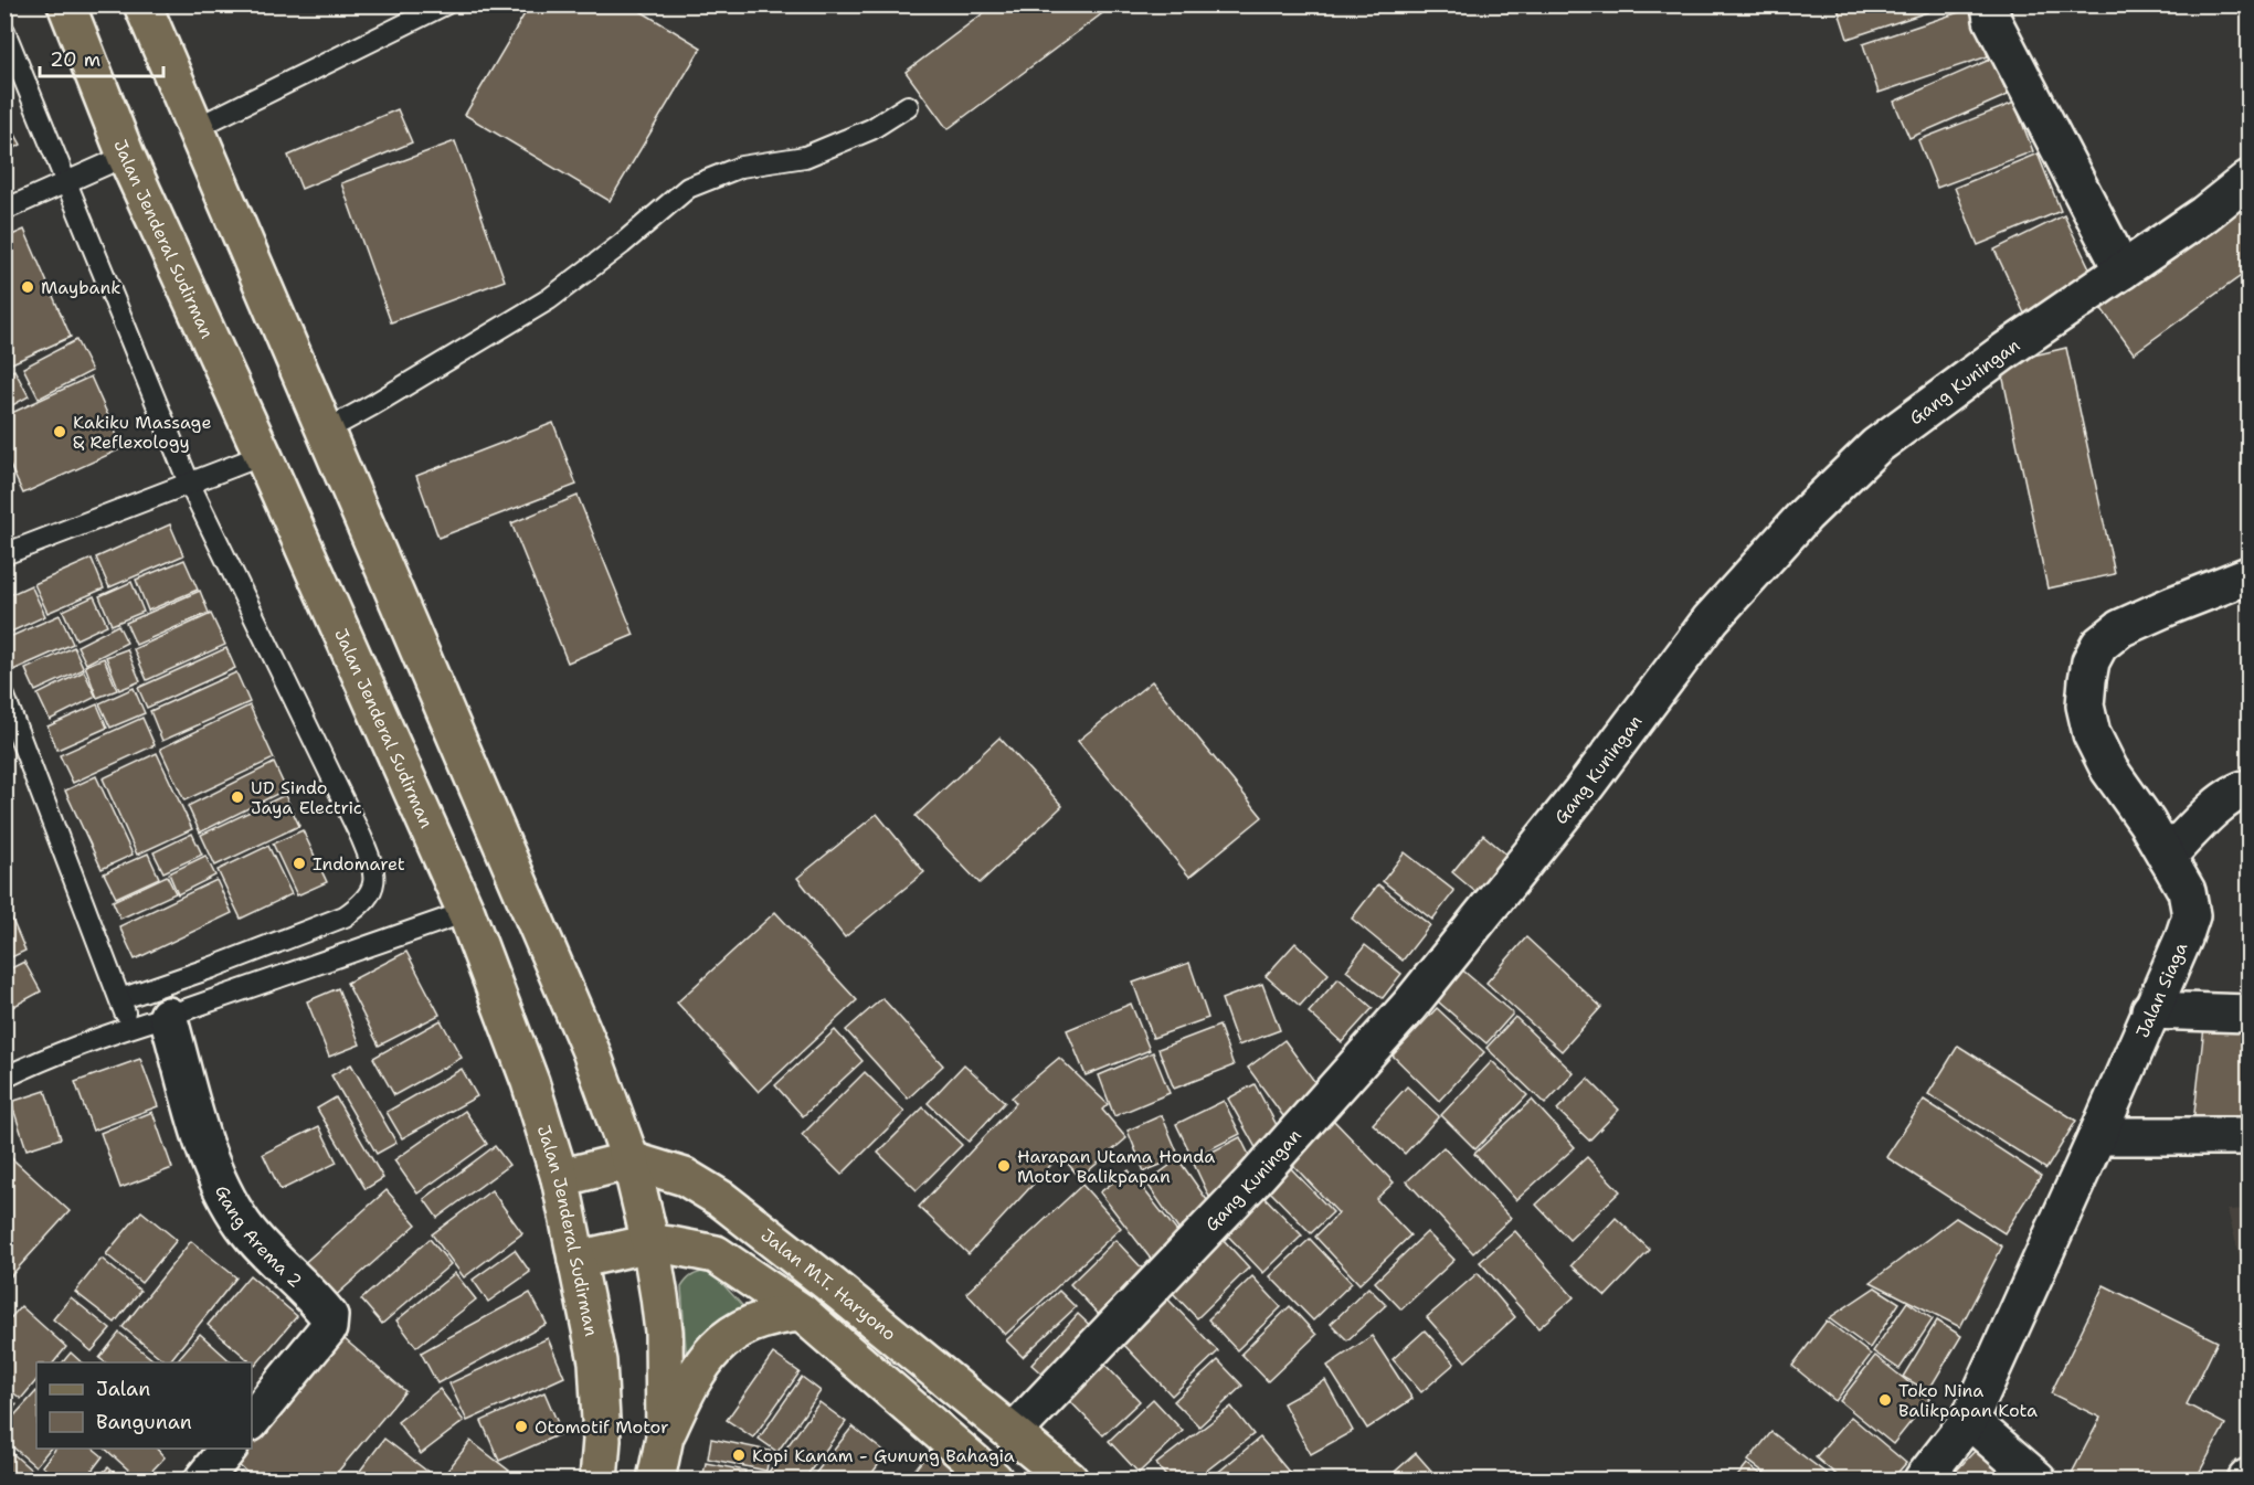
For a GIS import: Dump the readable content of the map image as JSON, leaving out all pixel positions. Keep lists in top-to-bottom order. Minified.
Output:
{"streets":{"main road":["Jalan Jenderal Sudirman","Jalan M.T. Haryono"],"street":["Gang Kuningan","Jalan Siaga","Gang Arema 2"]},"crossings":[["Gang Kuningan","Jalan M.T. Haryono"]],"places":["Maybank","Kakiku Massage & Reflexology","UD Sindo Jaya Electric","Indomaret","Harapan Utama Honda Motor Balikpapan","Toko Nina Balikpapan Kota","Otomotif Motor","Kopi Kanam - Gunung Bahagia"],"legend":["Jalan","Bangunan"],"scale_bar":"20 m"}
